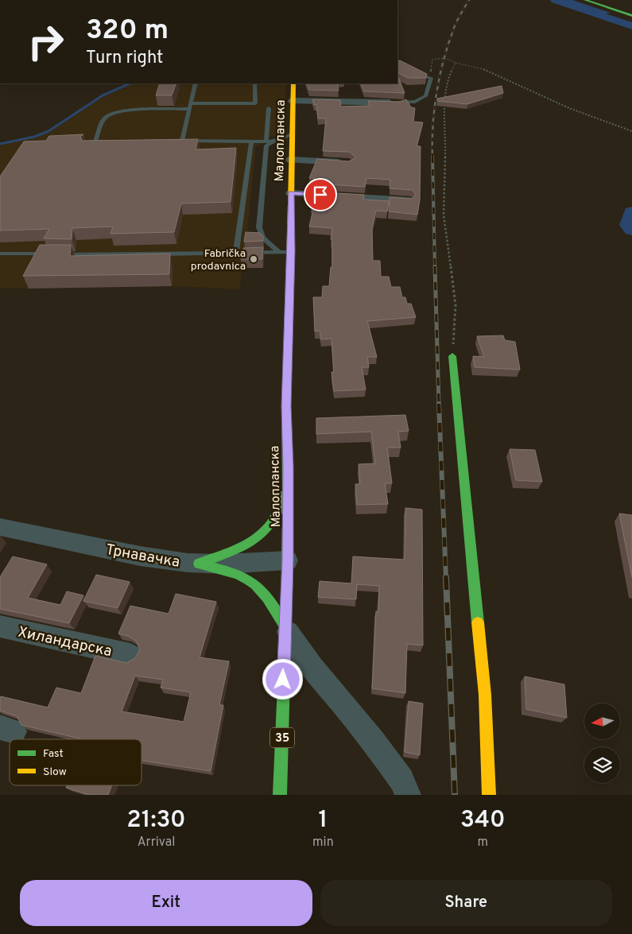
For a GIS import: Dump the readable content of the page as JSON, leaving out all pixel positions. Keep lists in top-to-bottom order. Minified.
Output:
{"streets":{"main road":["Малопланска","35"],"street":["Трнавачка","Хиландарска"]},"crossings":[["Малопланска","Трнавачка"]],"places":["Fabrička prodavnica"],"legend":["Fast","Slow"],"north":"left","page":{"turn":["320 m","Turn right"],"eta":["21:30","Arrival","1","min","340","m"],"buttons":["Exit","Share"]}}
